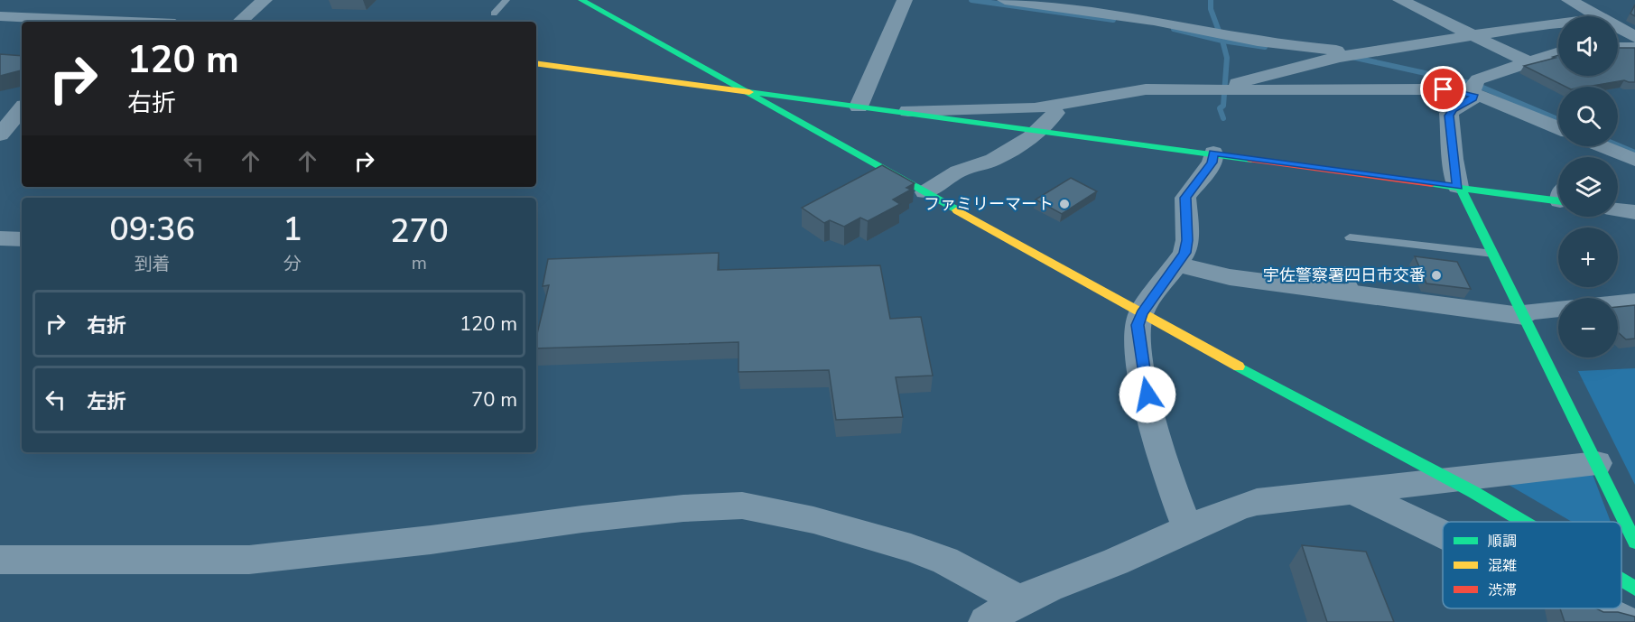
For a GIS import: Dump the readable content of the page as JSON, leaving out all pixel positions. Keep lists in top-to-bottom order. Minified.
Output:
{"places":["ファミリーマート","宇佐警察署四日市交番"],"legend":["順調","混雑","渋滞"],"page":{"map_buttons":["+","−"],"turn":["120 m","右折"],"eta":["09:36","到着","1","分","270","m"],"list":[{"name":"右折","value":"120 m"},{"name":"左折","value":"70 m"}]}}
